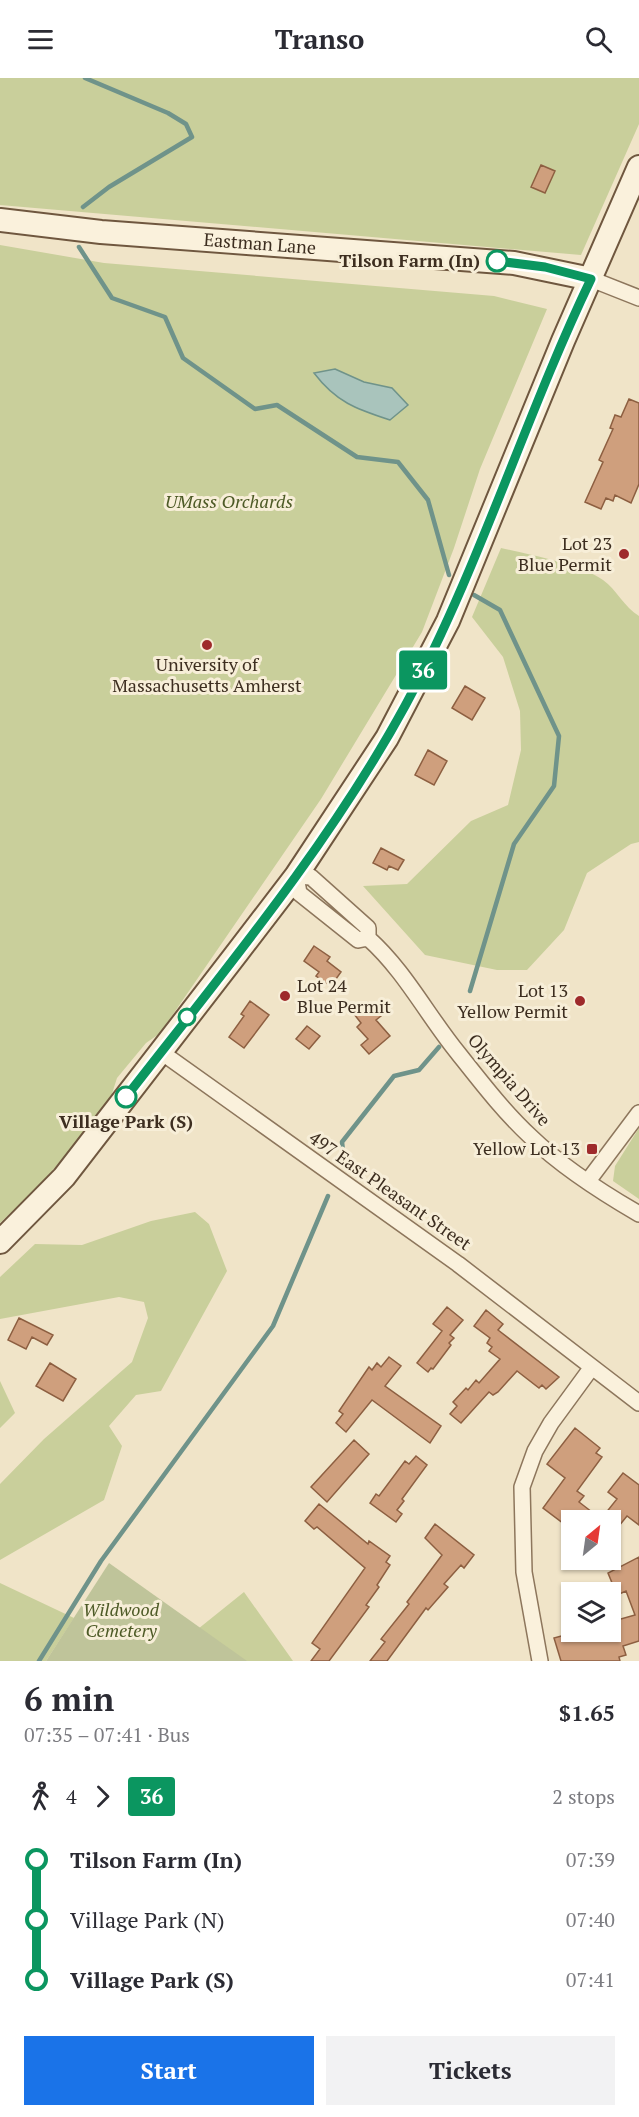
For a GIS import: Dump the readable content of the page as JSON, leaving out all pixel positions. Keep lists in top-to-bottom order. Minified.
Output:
{"streets":{"main road":["Eastman Lane"],"street":["Olympia Drive","497 East Pleasant Street"]},"parks":["UMass Orchards","Wildwood Cemetery"],"places":{"other":["Tilson Farm (In)","Lot 23 Blue Permit","University of Massachusetts Amherst","Lot 24 Blue Permit","Lot 13 Yellow Permit","Village Park (S)"],"transit":["Yellow Lot 13"]},"lines":["bus line 36"],"north":"top right","page":{"header":"Transo","on_map":"36","heading":["6 min","07:35 – 07:41 · Bus","$1.65"],"legs":["4","36","2 stops"],"list":[{"name":"Tilson Farm (In)","value":"07:39"},{"name":"Village Park (N)","value":"07:40"},{"name":"Village Park (S)","value":"07:41"}],"buttons":["Start","Tickets"]}}
